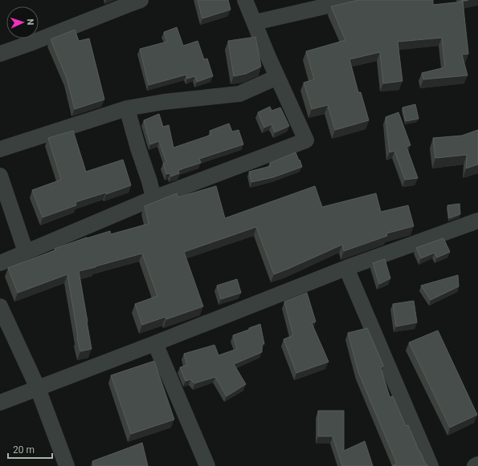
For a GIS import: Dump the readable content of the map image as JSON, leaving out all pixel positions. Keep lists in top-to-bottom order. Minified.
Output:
{"scale_bar":"20 m","north":"right"}
